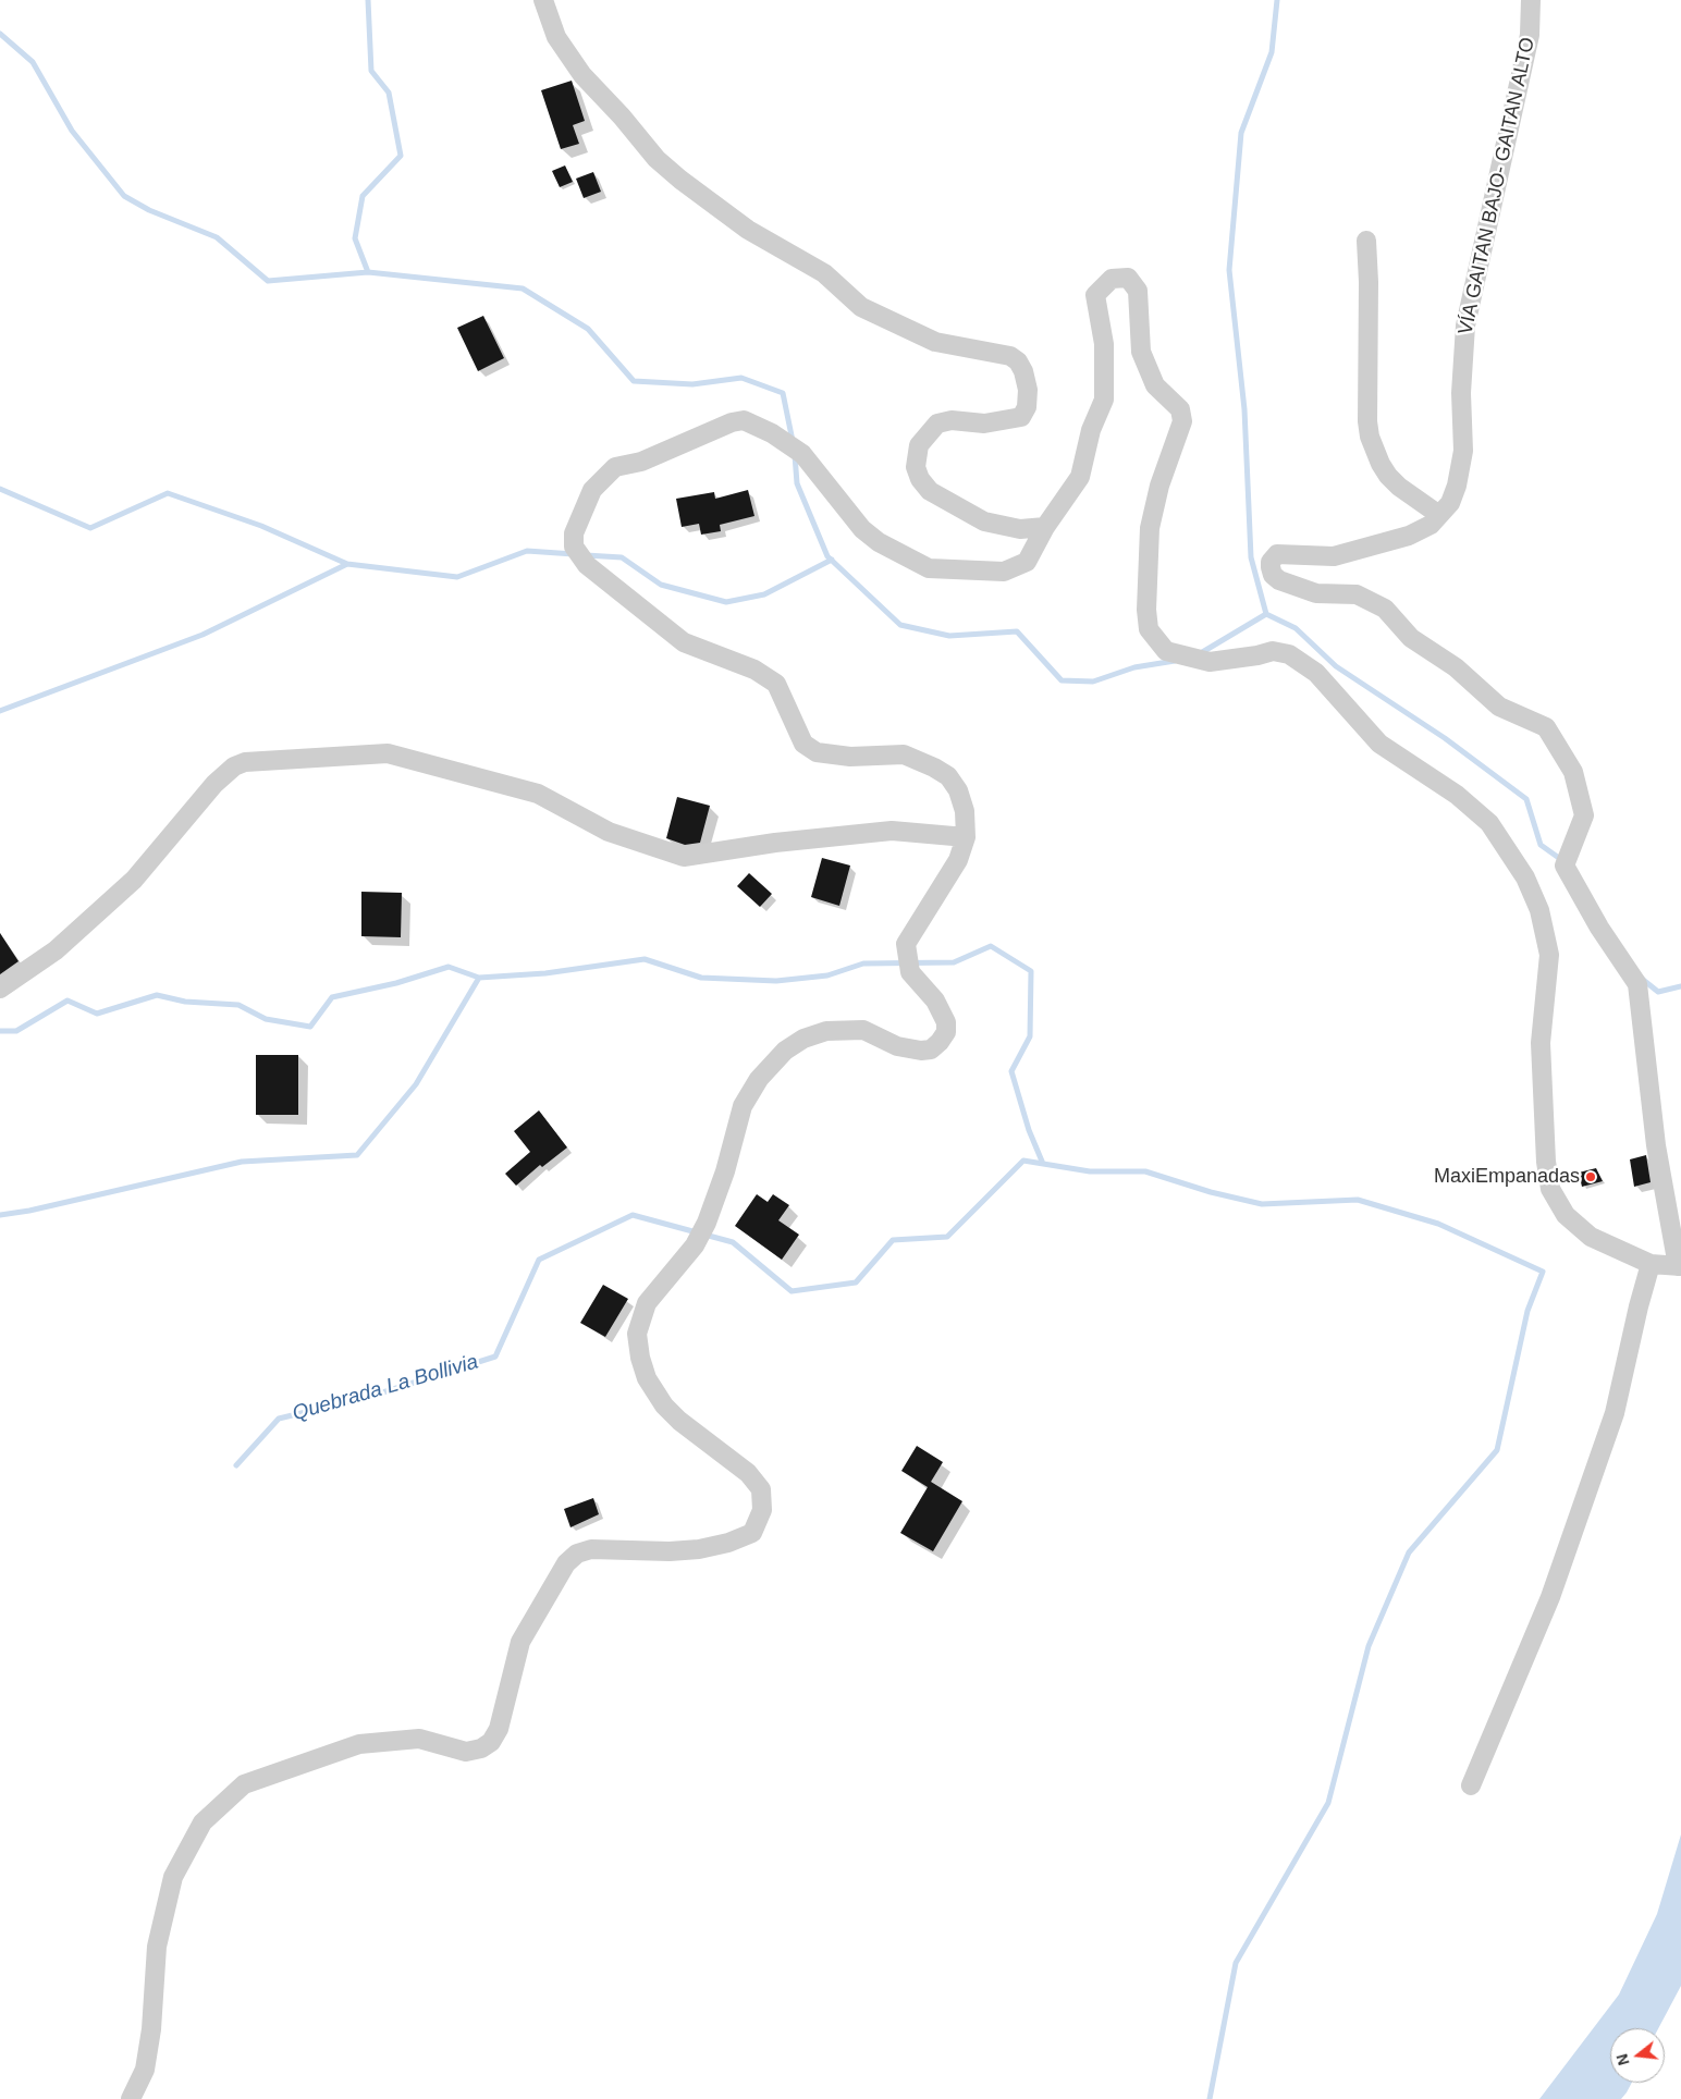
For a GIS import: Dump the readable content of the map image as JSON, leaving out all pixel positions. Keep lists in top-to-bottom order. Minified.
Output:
{"streets":{"street":["VÍA GAITAN BAJO- GAITAN ALTO"]},"water":["Quebrada La Bollivia"],"places":["MaxiEmpanadas"],"north":"left"}
